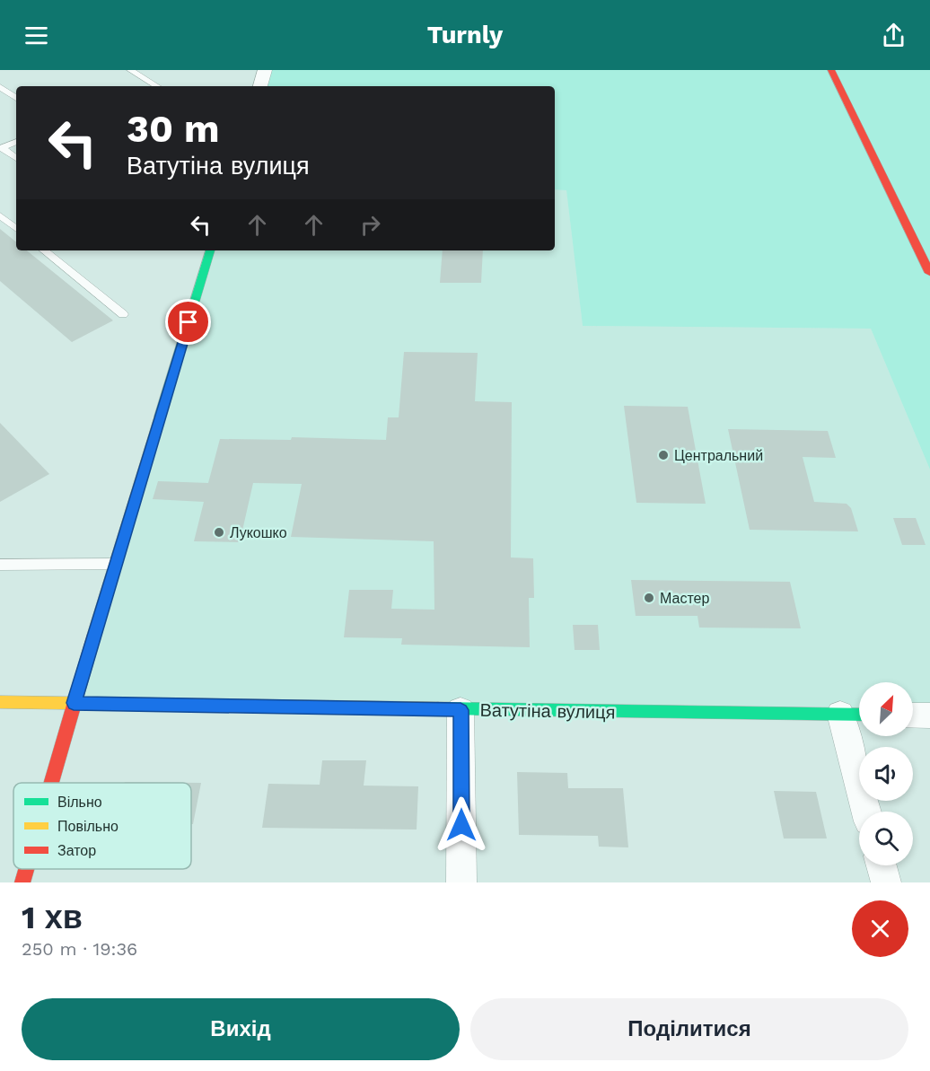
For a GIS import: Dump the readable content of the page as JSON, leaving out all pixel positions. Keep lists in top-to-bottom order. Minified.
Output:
{"streets":{"street":["Ватутіна вулиця"]},"places":["Центральний","Лукошко","Мастер"],"legend":["Вільно","Повільно","Затор"],"north":"top right","page":{"header":"Turnly","turn":["30 m","Ватутіна вулиця"],"heading":["1 хв","250 m · 19:36"],"buttons":["Вихід","Поділитися"]}}
